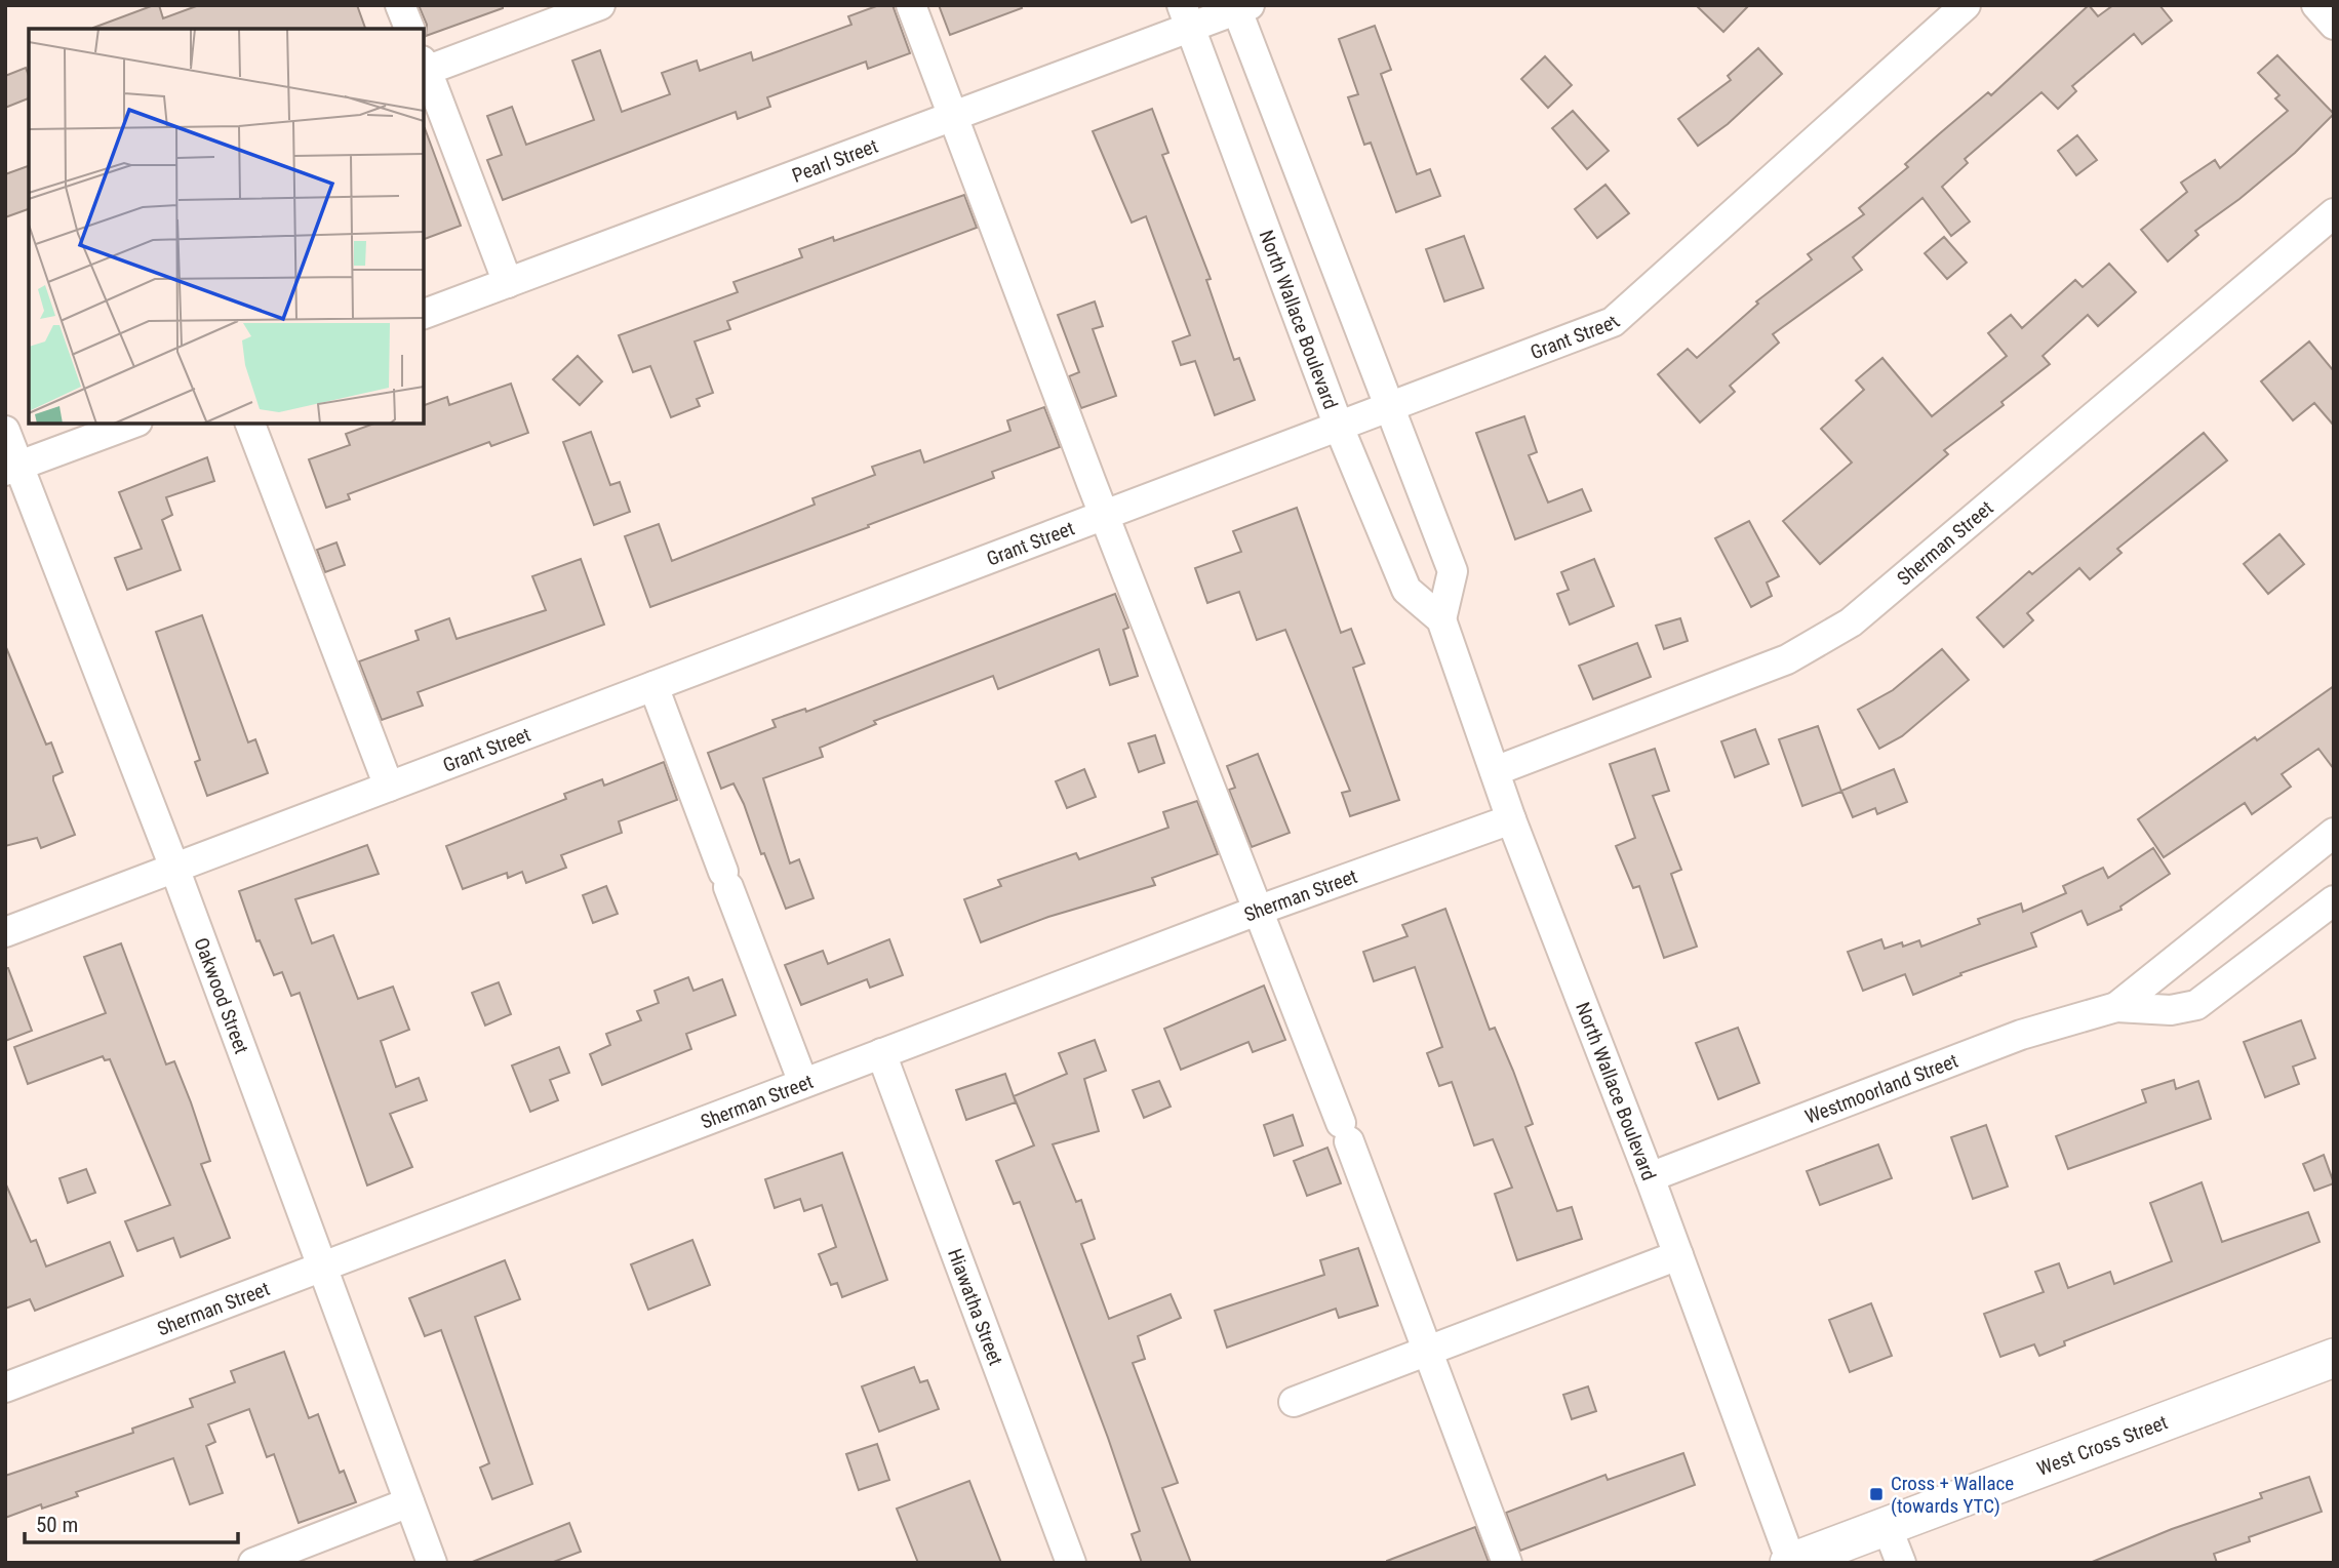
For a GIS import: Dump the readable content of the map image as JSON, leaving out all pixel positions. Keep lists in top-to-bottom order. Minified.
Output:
{"streets":{"main road":["West Cross Street"],"street":["Pearl Street","North Wallace Boulevard","Grant Street","Sherman Street","Oakwood Street","Westmoorland Street","Hiawatha Street"]},"crossings":[["Pearl Street","North Wallace Boulevard"],["North Wallace Boulevard","Grant Street"],["North Wallace Boulevard","Sherman Street"],["North Wallace Boulevard","Westmoorland Street"],["North Wallace Boulevard","West Cross Street"],["Grant Street","Oakwood Street"],["Sherman Street","Oakwood Street"],["Sherman Street","Hiawatha Street"]],"places":{"transit":["Cross + Wallace (towards YTC)"]},"scale_bar":"50 m"}
